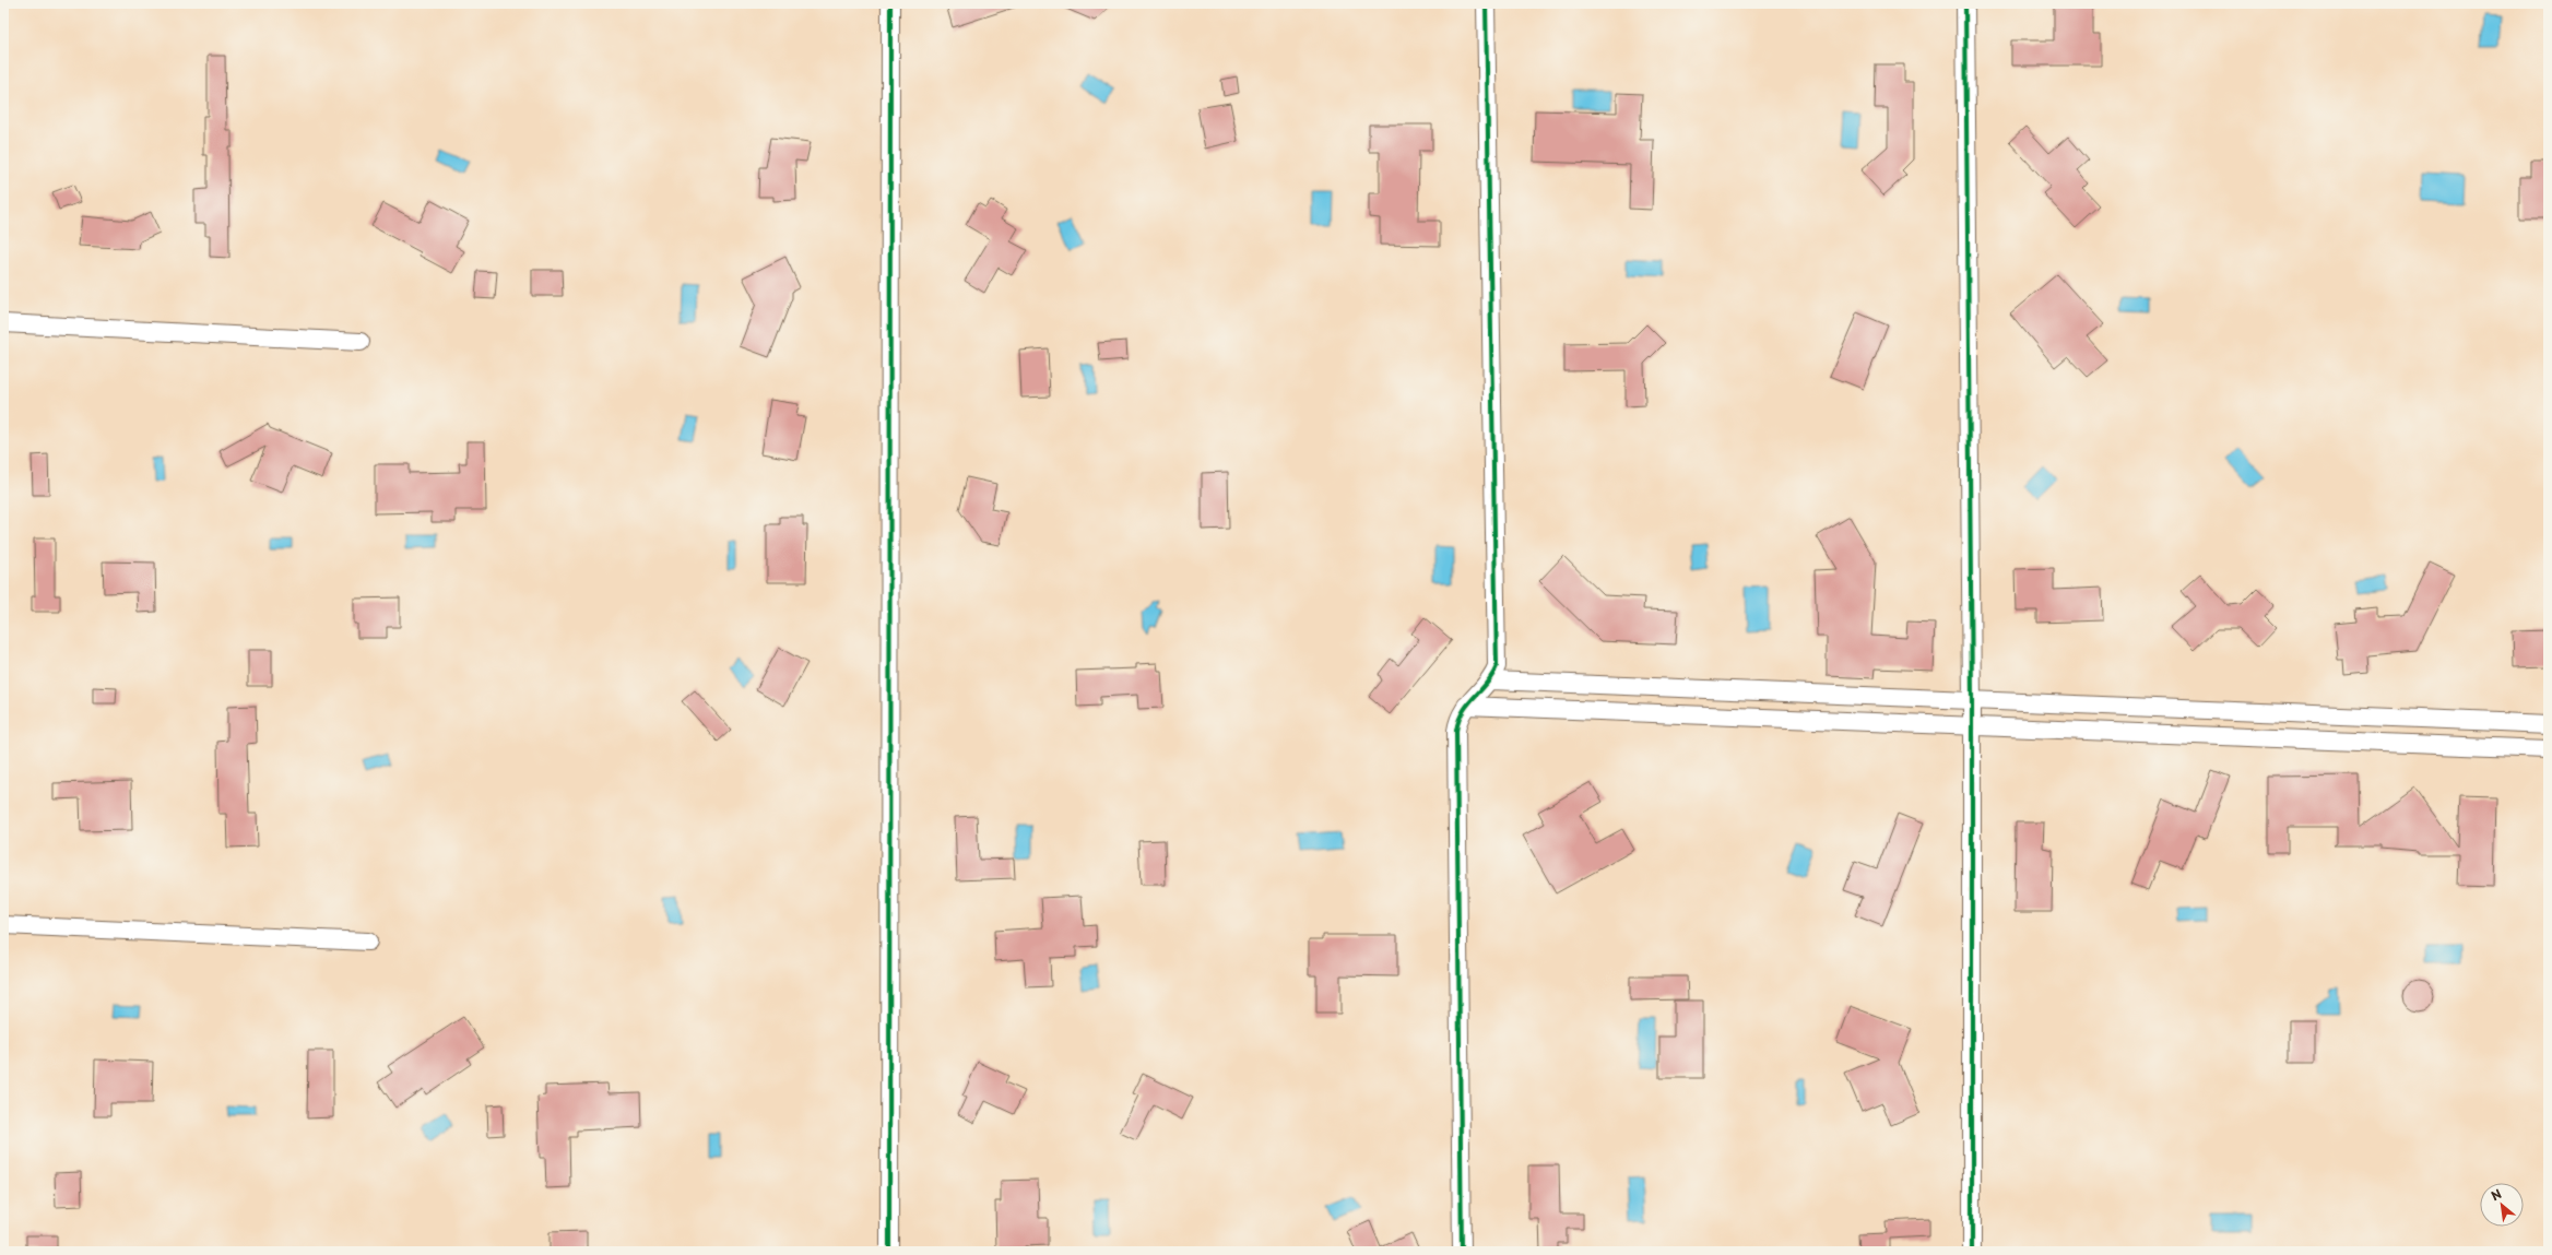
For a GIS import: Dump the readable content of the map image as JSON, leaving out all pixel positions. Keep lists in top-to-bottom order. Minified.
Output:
{"north":"top left"}
